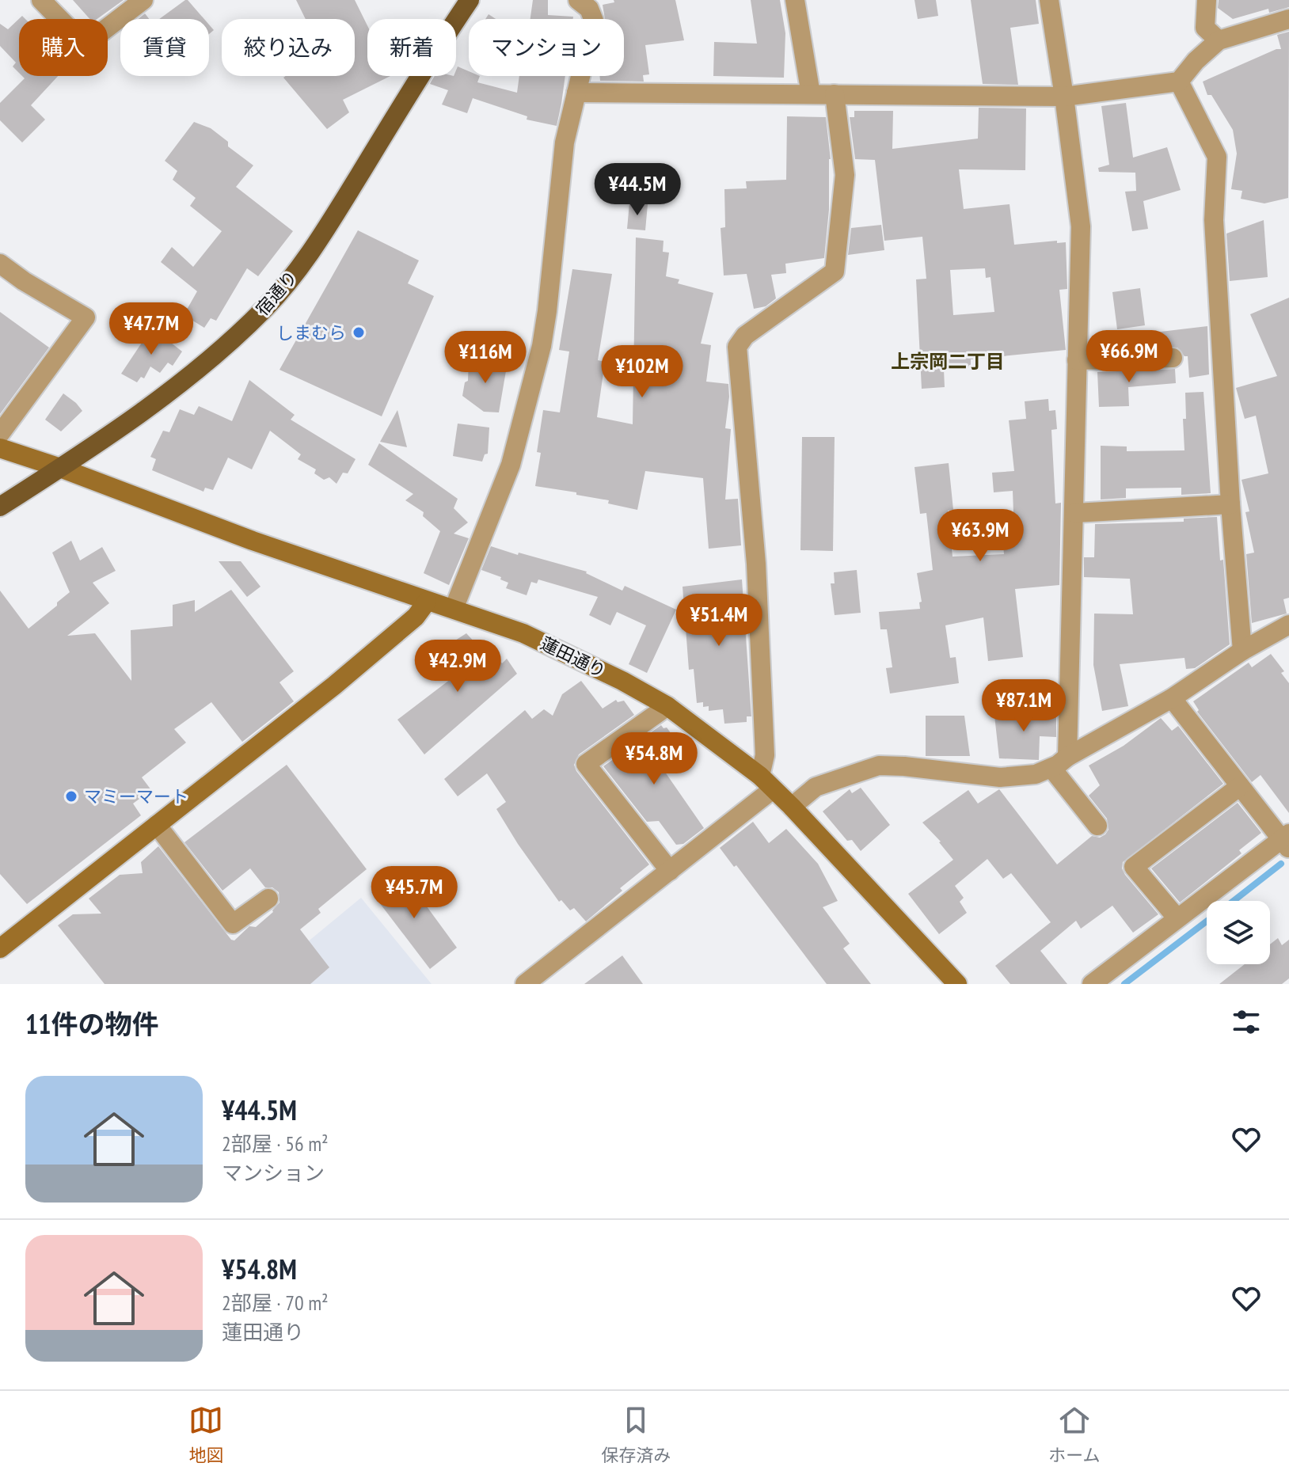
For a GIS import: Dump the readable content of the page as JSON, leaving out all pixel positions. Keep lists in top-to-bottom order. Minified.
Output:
{"streets":{"main road":["宿通り","蓮田通り"]},"crossings":[["宿通り","蓮田通り"]],"districts":["上宗岡二丁目"],"places":["しまむら","マミーマート"],"page":{"chip":["購入","賃貸","絞り込み","新着","マンション"],"price":["¥44.5M","¥47.7M","¥66.9M","¥116M","¥102M","¥63.9M","¥51.4M","¥42.9M","¥87.1M","¥54.8M","¥45.7M"],"heading":"11件の物件","list":[{"name":"¥44.5M","note":"2部屋 · 56 m² · マンション"},{"name":"¥54.8M","note":"2部屋 · 70 m² · 蓮田通り"}],"tabs":["地図","保存済み","ホーム"]}}
